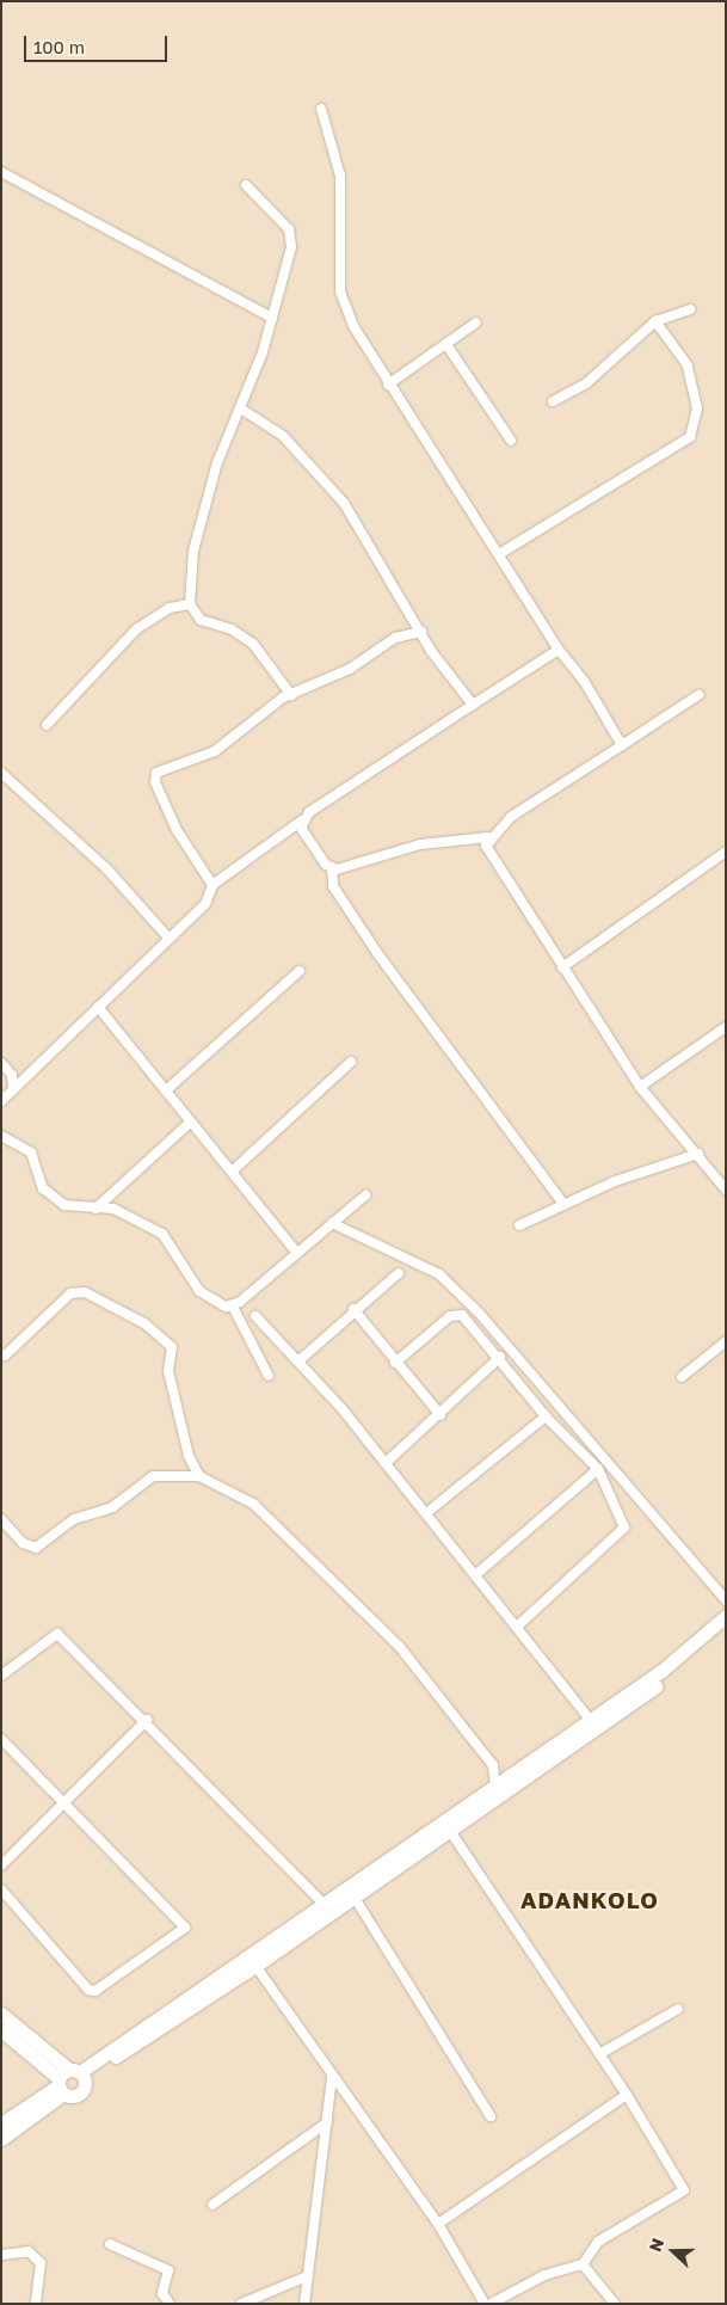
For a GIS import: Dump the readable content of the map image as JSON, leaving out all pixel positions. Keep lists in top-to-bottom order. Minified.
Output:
{"districts":["ADANKOLO"],"scale_bar":"100 m","north":"left"}
